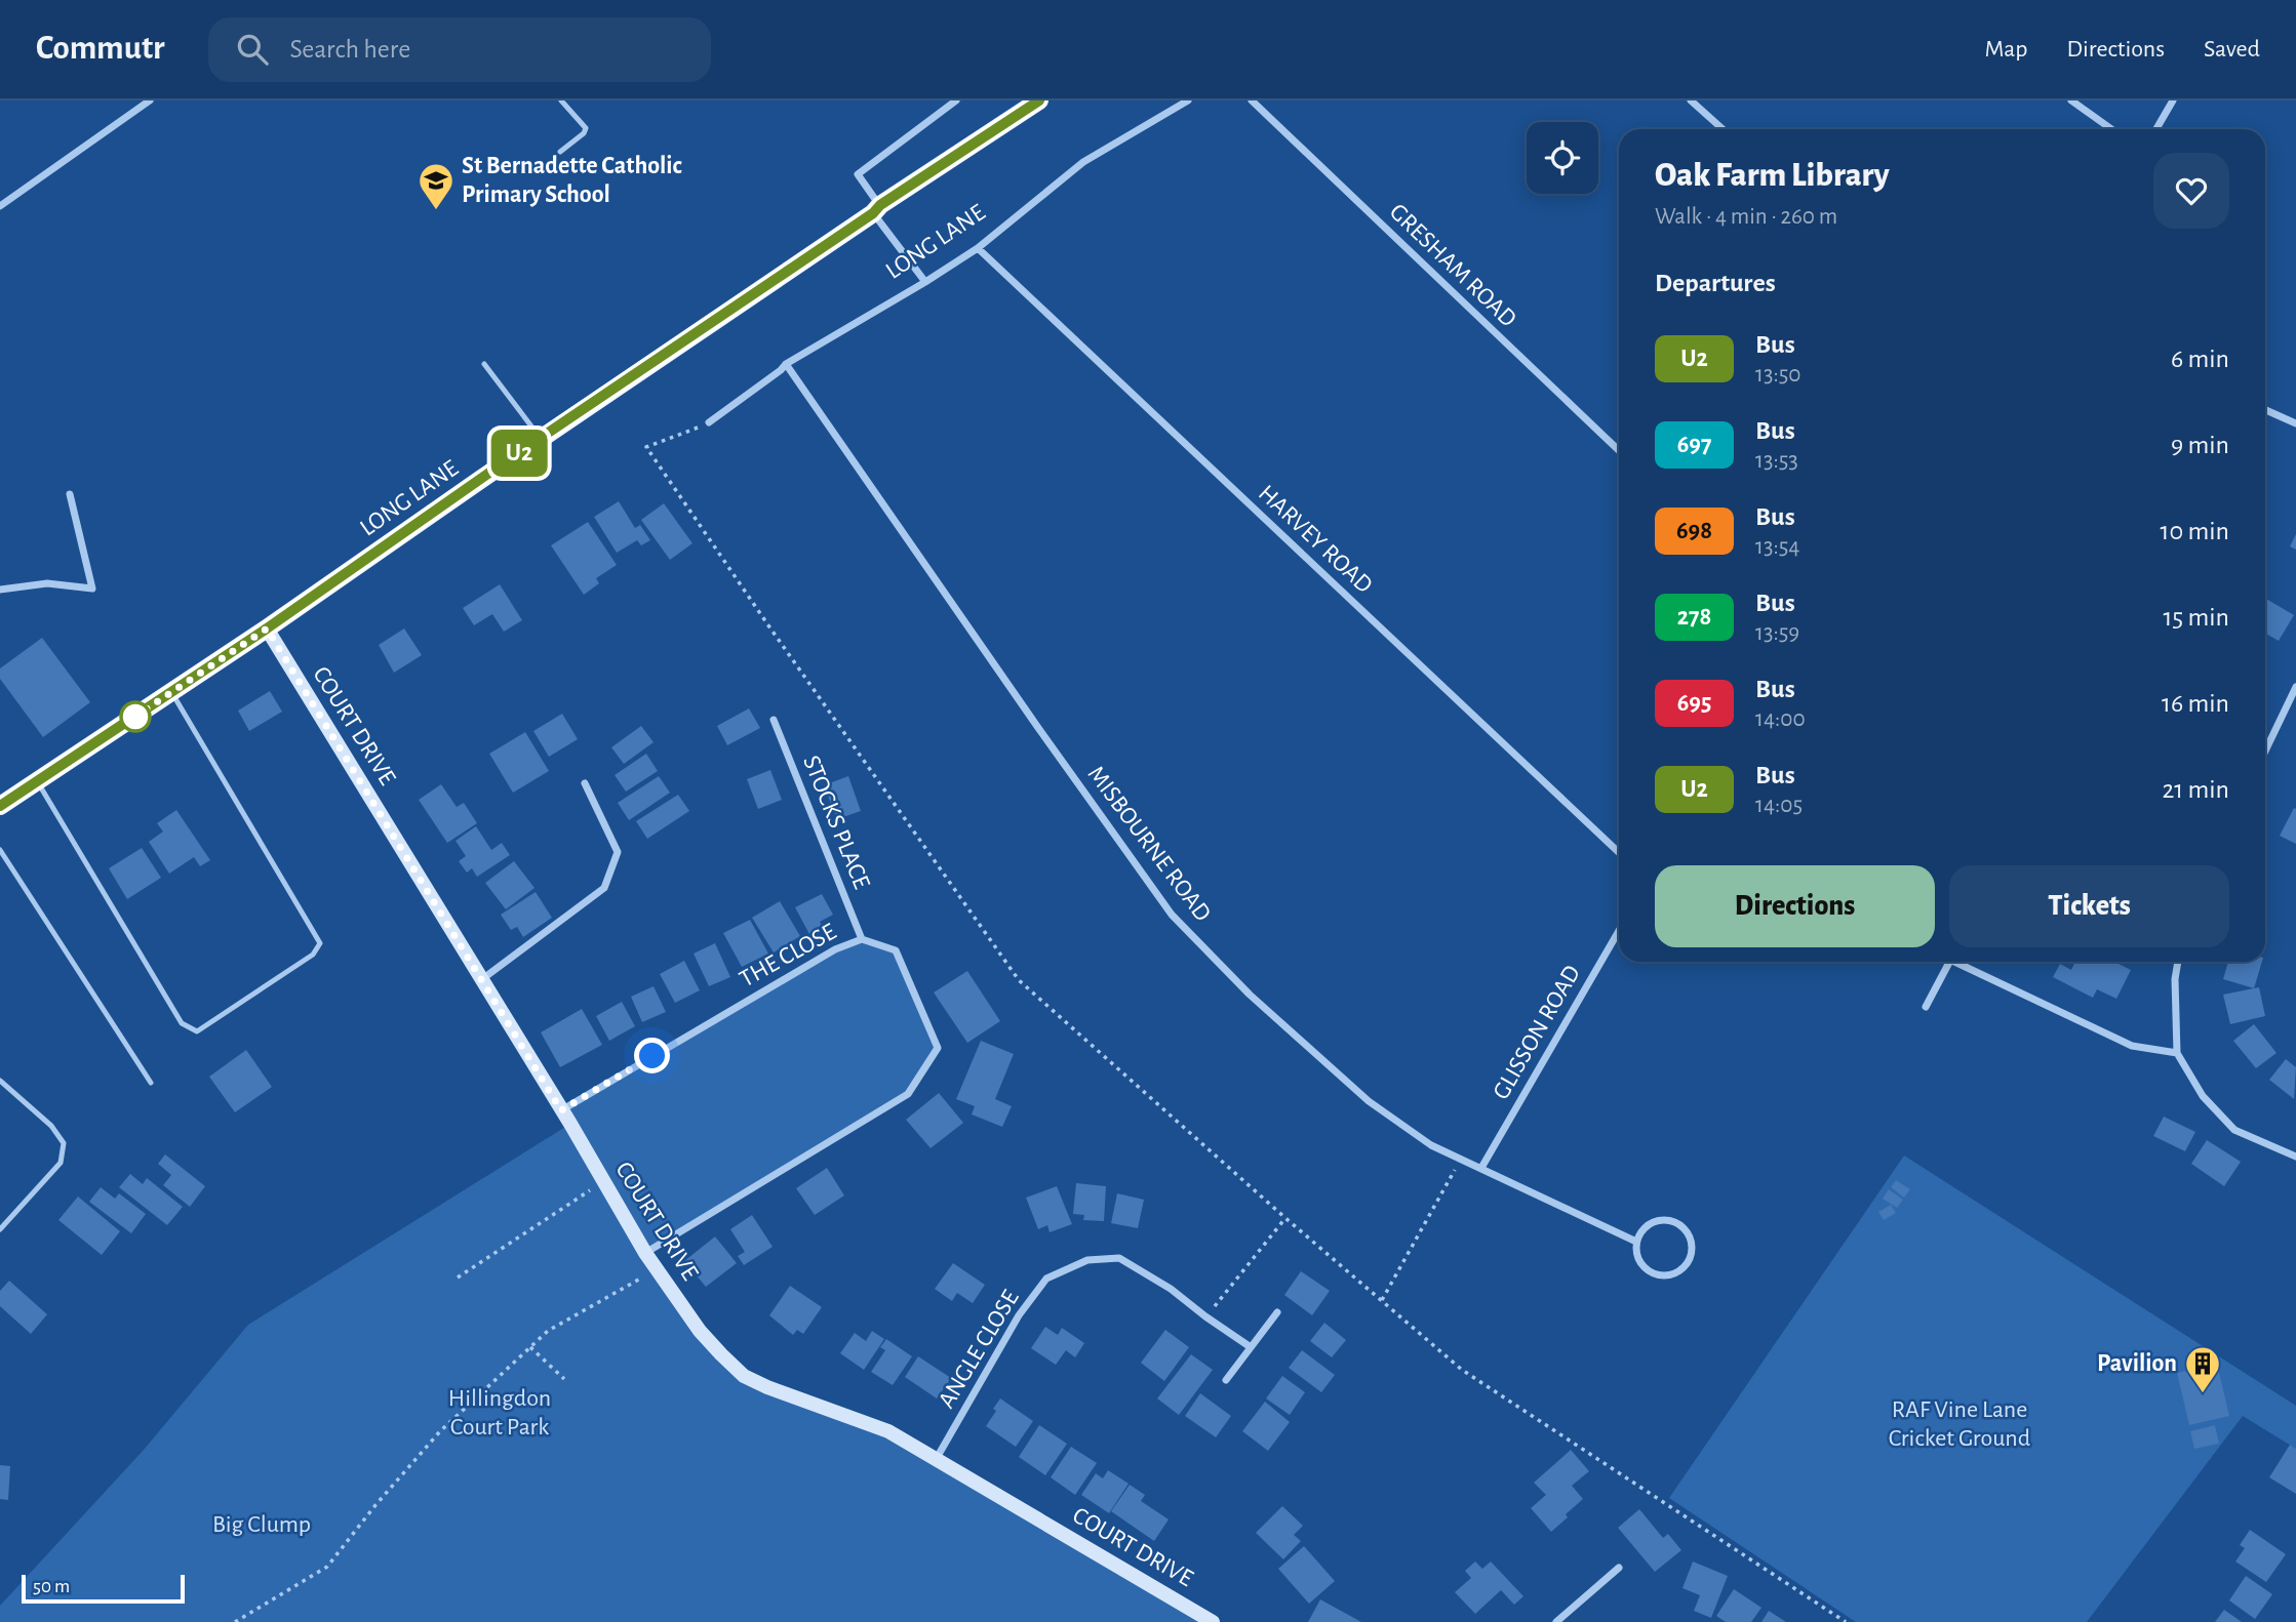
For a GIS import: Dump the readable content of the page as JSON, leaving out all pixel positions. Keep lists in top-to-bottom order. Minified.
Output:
{"streets":{"main road":["LONG LANE"],"street":["GRESHAM ROAD","HARVEY ROAD","COURT DRIVE","STOCKS PLACE","MISBOURNE ROAD","THE CLOSE","GLISSON ROAD","ANGLE CLOSE"]},"crossings":[["LONG LANE","HARVEY ROAD"],["LONG LANE","COURT DRIVE"],["LONG LANE","MISBOURNE ROAD"],["COURT DRIVE","THE CLOSE"],["COURT DRIVE","ANGLE CLOSE"],["STOCKS PLACE","THE CLOSE"],["MISBOURNE ROAD","GLISSON ROAD"]],"parks":["Hillingdon Court Park","RAF Vine Lane Cricket Ground","Big Clump"],"places":{"school or university":["St Bernadette Catholic Primary School"],"building":["Pavilion"]},"lines":["bus line U2"],"scale_bar":"50 m","page":{"header":"Commutr","search":"Search here","nav":["Map","Directions","Saved"],"on_map":"U2","heading":[["Oak Farm Library","Walk · 4 min · 260 m"],"Departures"],"list":[{"mark":"U2","name":"Bus","note":"13:50","value":"6 min"},{"mark":"697","name":"Bus","note":"13:53","value":"9 min"},{"mark":"698","name":"Bus","note":"13:54","value":"10 min"},{"mark":"278","name":"Bus","note":"13:59","value":"15 min"},{"mark":"695","name":"Bus","note":"14:00","value":"16 min"},{"mark":"U2","name":"Bus","note":"14:05","value":"21 min"}],"buttons":["Directions","Tickets"],"scale":"50 m"}}
